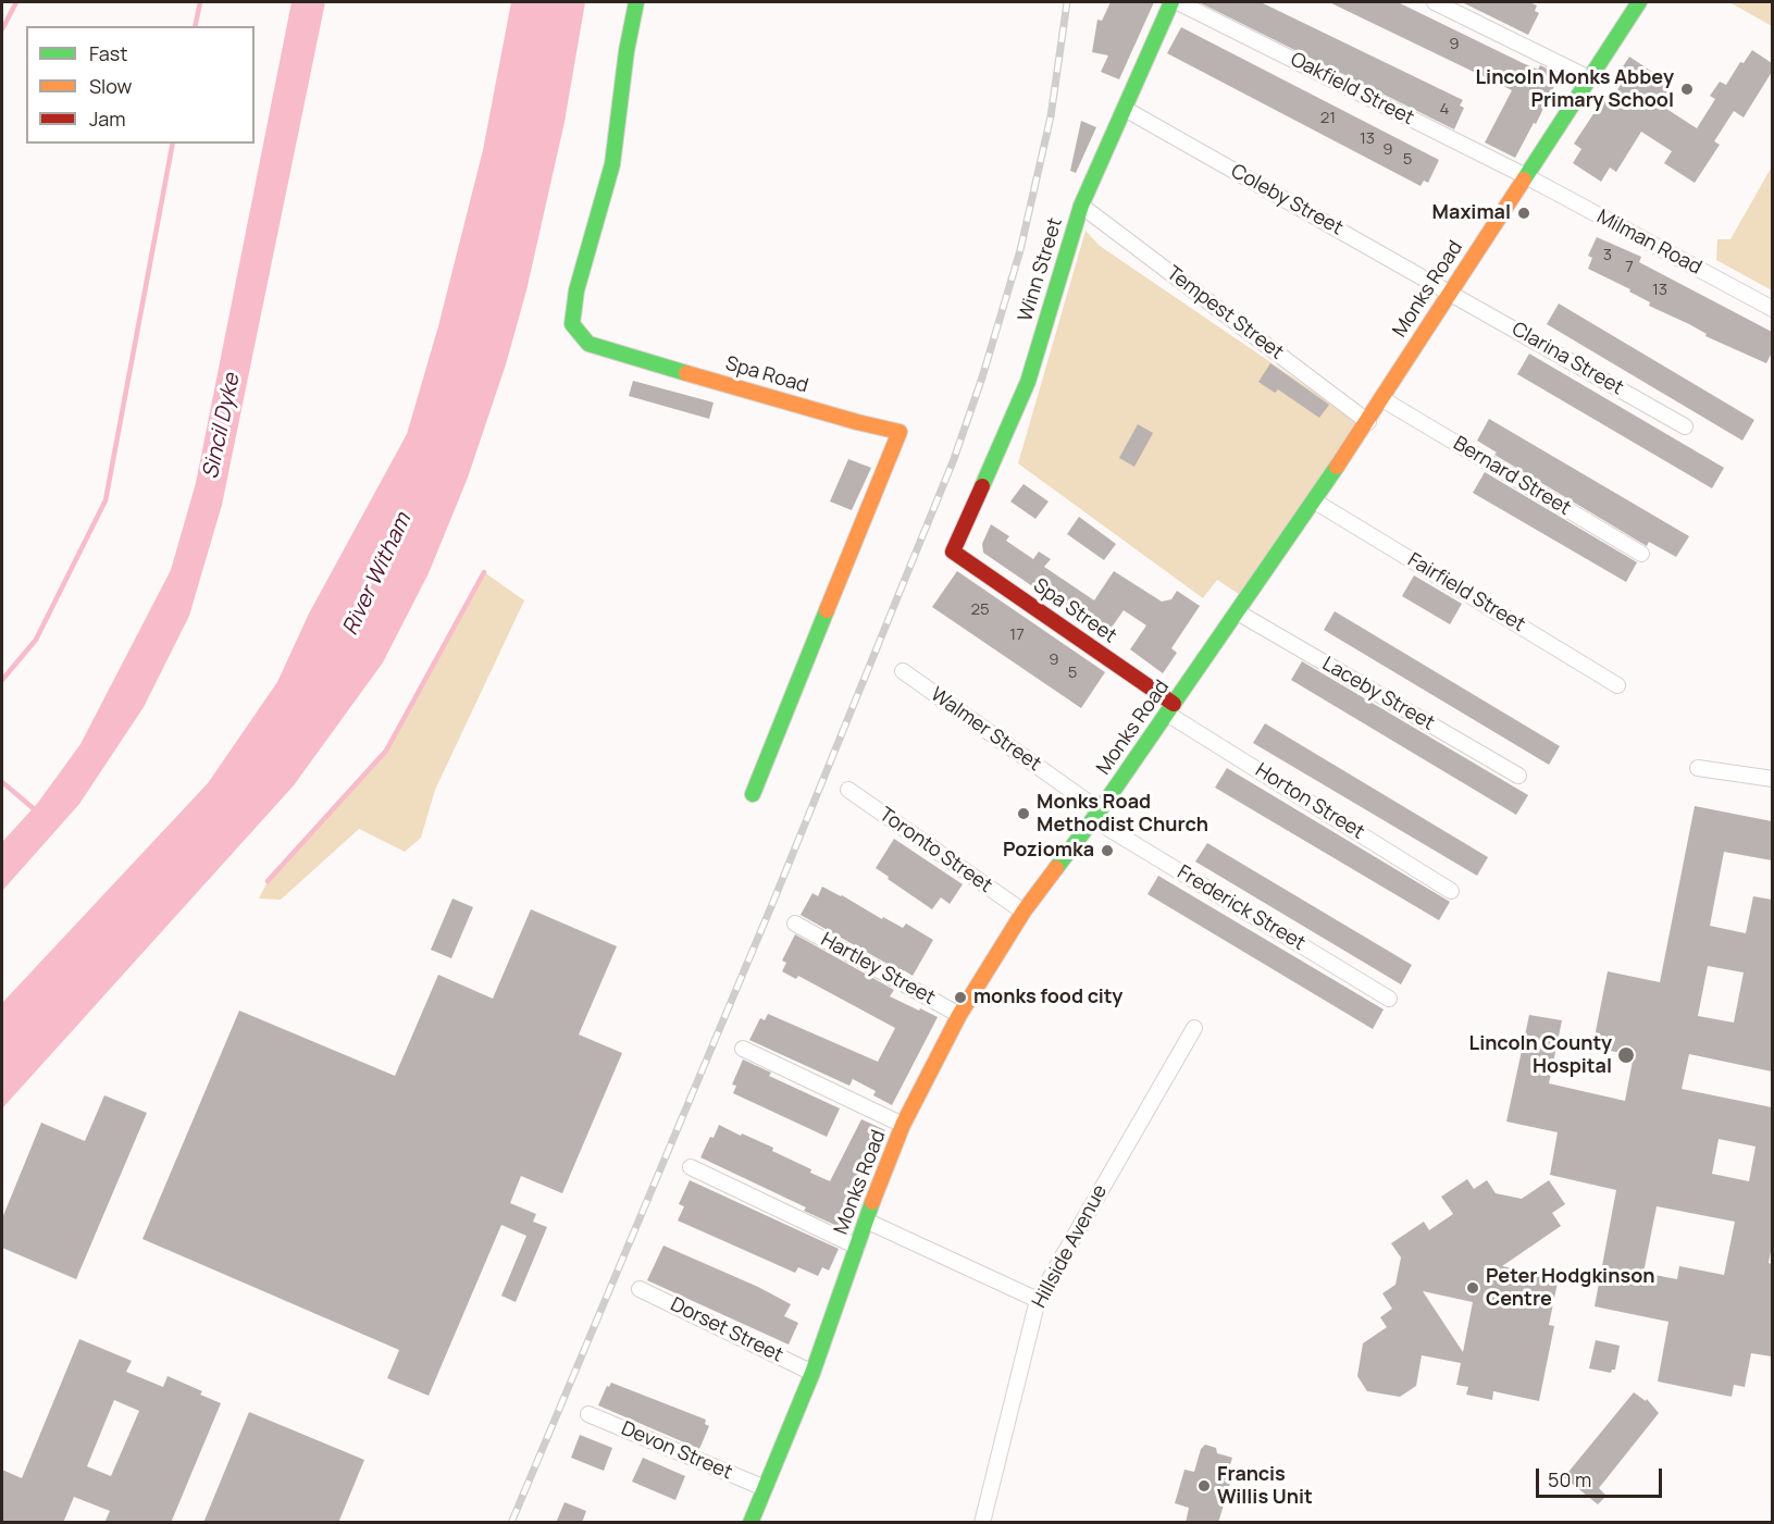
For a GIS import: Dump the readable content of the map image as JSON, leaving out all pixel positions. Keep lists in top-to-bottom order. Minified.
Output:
{"streets":{"street":["Oakfield Street","Coleby Street","Milman Road","Winn Street","Monks Road","Tempest Street","Clarina Street","Spa Road","Bernard Street","Fairfield Street","Spa Street","Laceby Street","Walmer Street","Horton Street","Toronto Street","Frederick Street","Hartley Street","Hillside Avenue","Dorset Street","Devon Street"]},"crossings":[["Oakfield Street","Milman Road"],["Oakfield Street","Monks Road"],["Coleby Street","Winn Street"],["Coleby Street","Monks Road"],["Coleby Street","Clarina Street"],["Milman Road","Monks Road"],["Winn Street","Tempest Street"],["Winn Street","Spa Street"],["Monks Road","Tempest Street"],["Monks Road","Clarina Street"],["Monks Road","Bernard Street"],["Monks Road","Fairfield Street"],["Monks Road","Spa Street"],["Monks Road","Laceby Street"],["Monks Road","Walmer Street"],["Monks Road","Horton Street"],["Monks Road","Toronto Street"],["Monks Road","Frederick Street"],["Monks Road","Hartley Street"],["Monks Road","Dorset Street"],["Monks Road","Devon Street"],["Spa Street","Horton Street"],["Walmer Street","Frederick Street"]],"water":["Sincil Dyke","River Witham"],"places":["Lincoln Monks Abbey Primary School","Maximal","Monks Road Methodist Church","Poziomka","monks food city","Lincoln County Hospital","Peter Hodgkinson Centre","Francis Willis Unit"],"house_numbers":["9","4","21","13","9","5","3","7","13","25","17","9","5"],"legend":["Fast","Slow","Jam"],"scale_bar":"50 m"}
